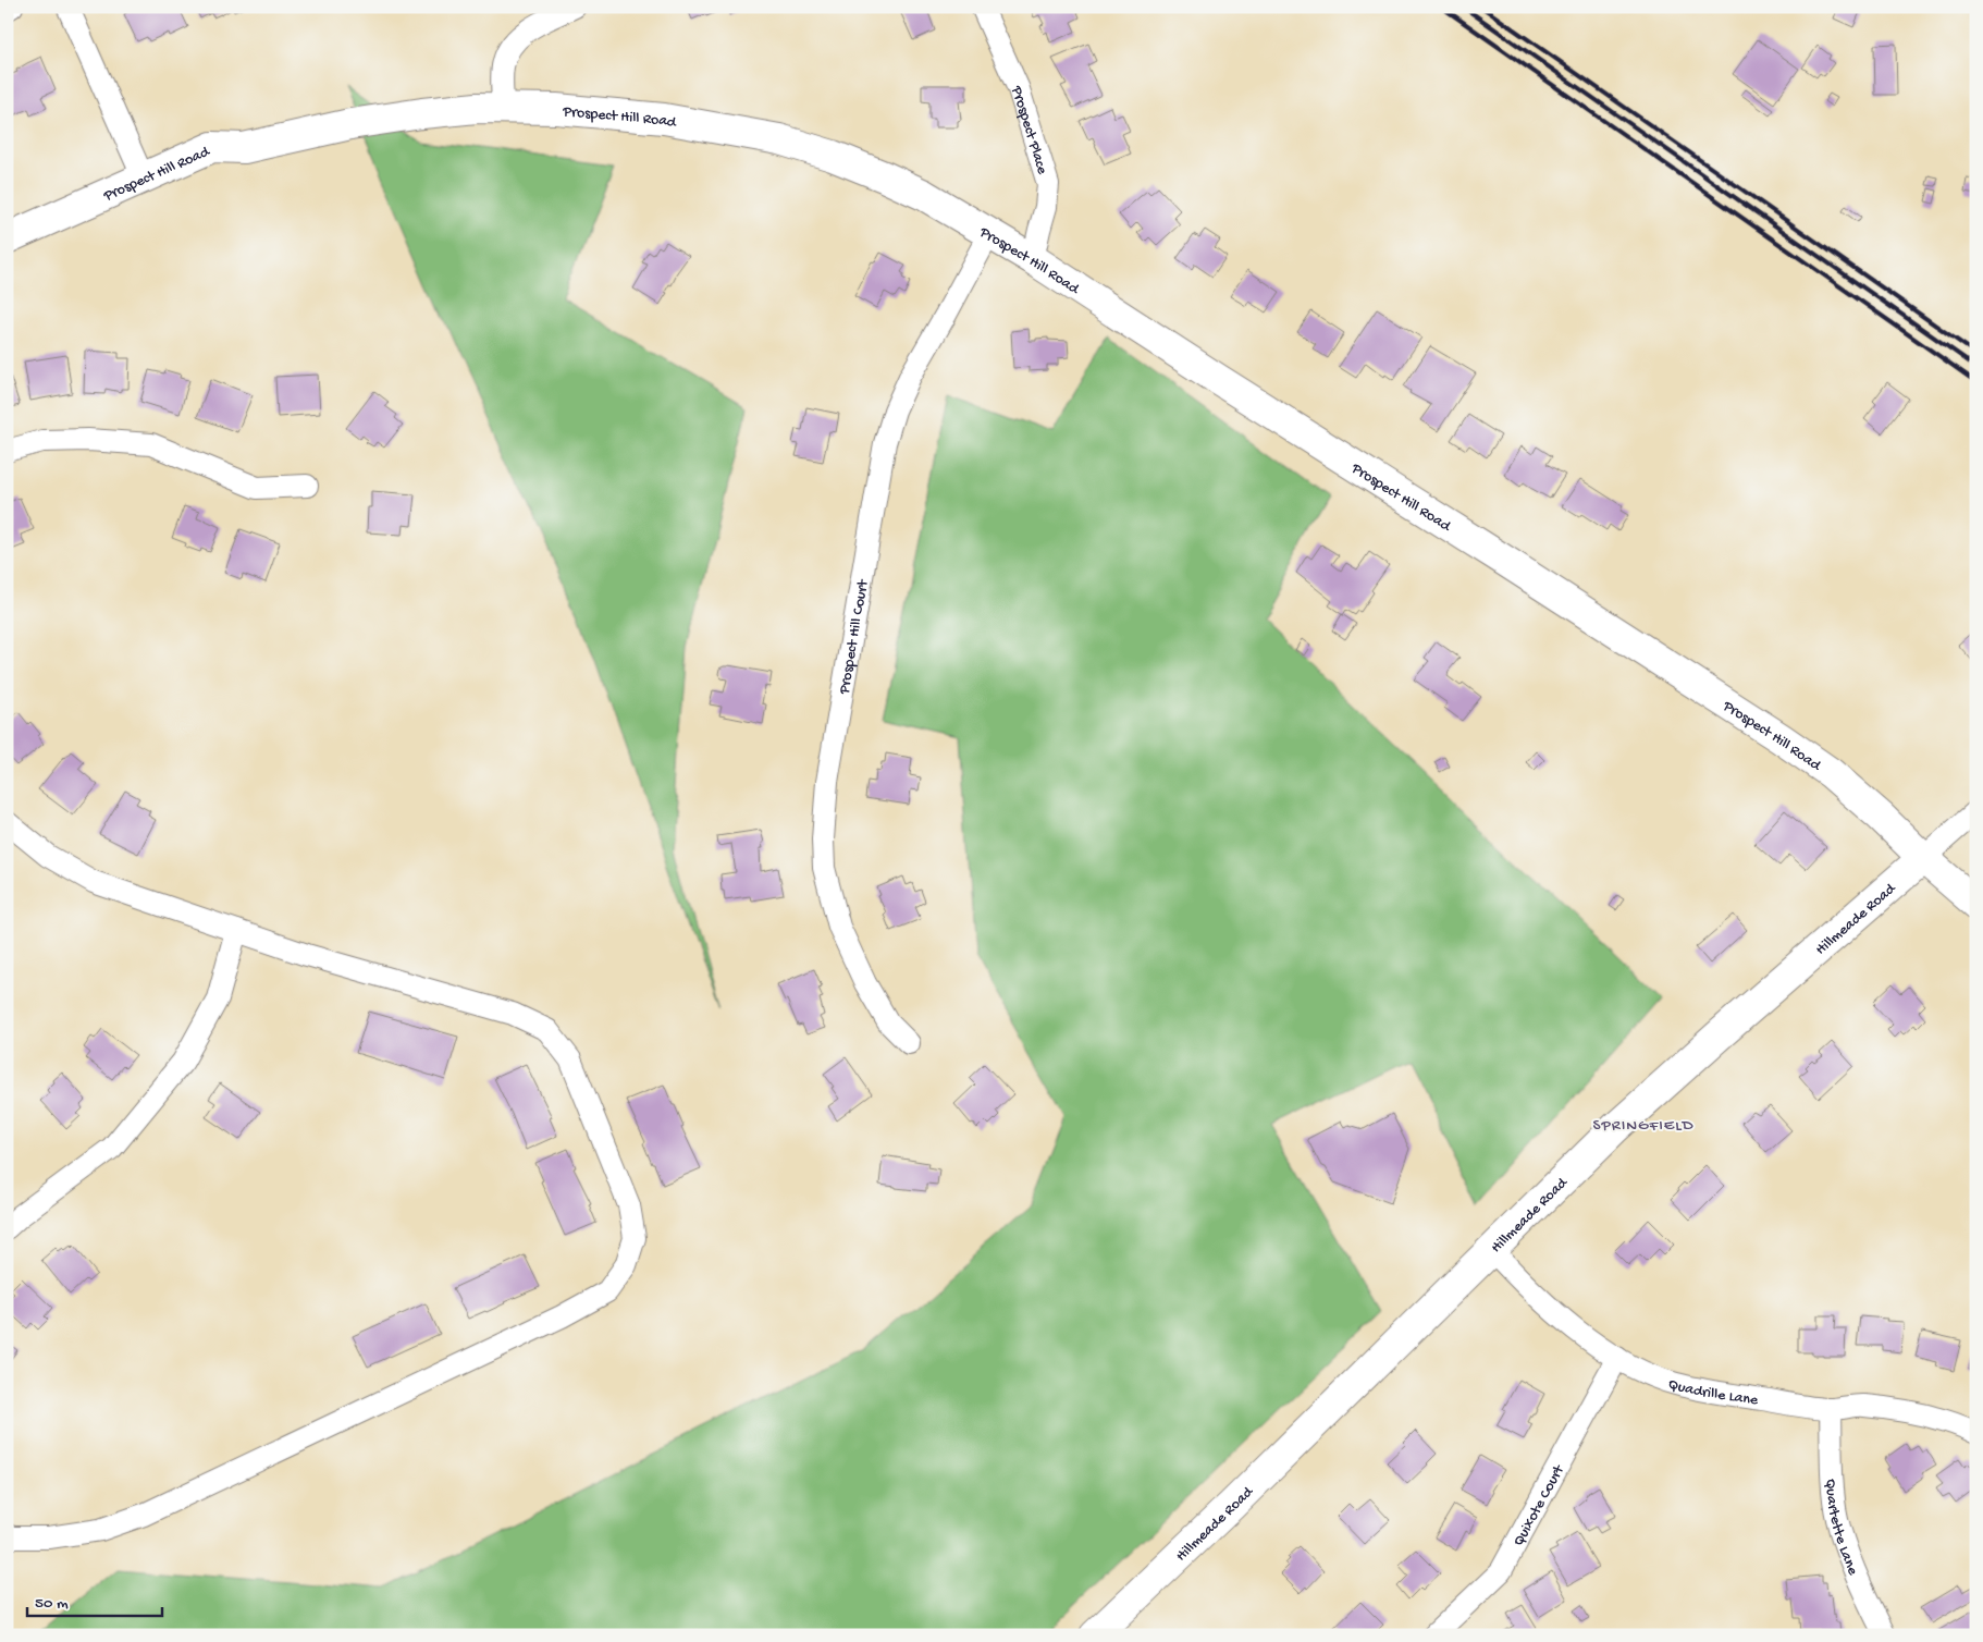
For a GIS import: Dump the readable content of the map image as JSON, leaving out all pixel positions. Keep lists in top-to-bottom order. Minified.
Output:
{"streets":{"street":["Prospect Hill Road","Prospect Place","Prospect Hill Court","Hillmeade Road","Quadrille Lane","Quixote Court","Quartette Lane"]},"crossings":[["Prospect Hill Road","Prospect Place"],["Prospect Hill Road","Prospect Hill Court"],["Prospect Hill Road","Hillmeade Road"],["Hillmeade Road","Quadrille Lane"],["Quadrille Lane","Quixote Court"],["Quadrille Lane","Quartette Lane"]],"districts":["SPRINGFIELD"],"scale_bar":"50 m"}
